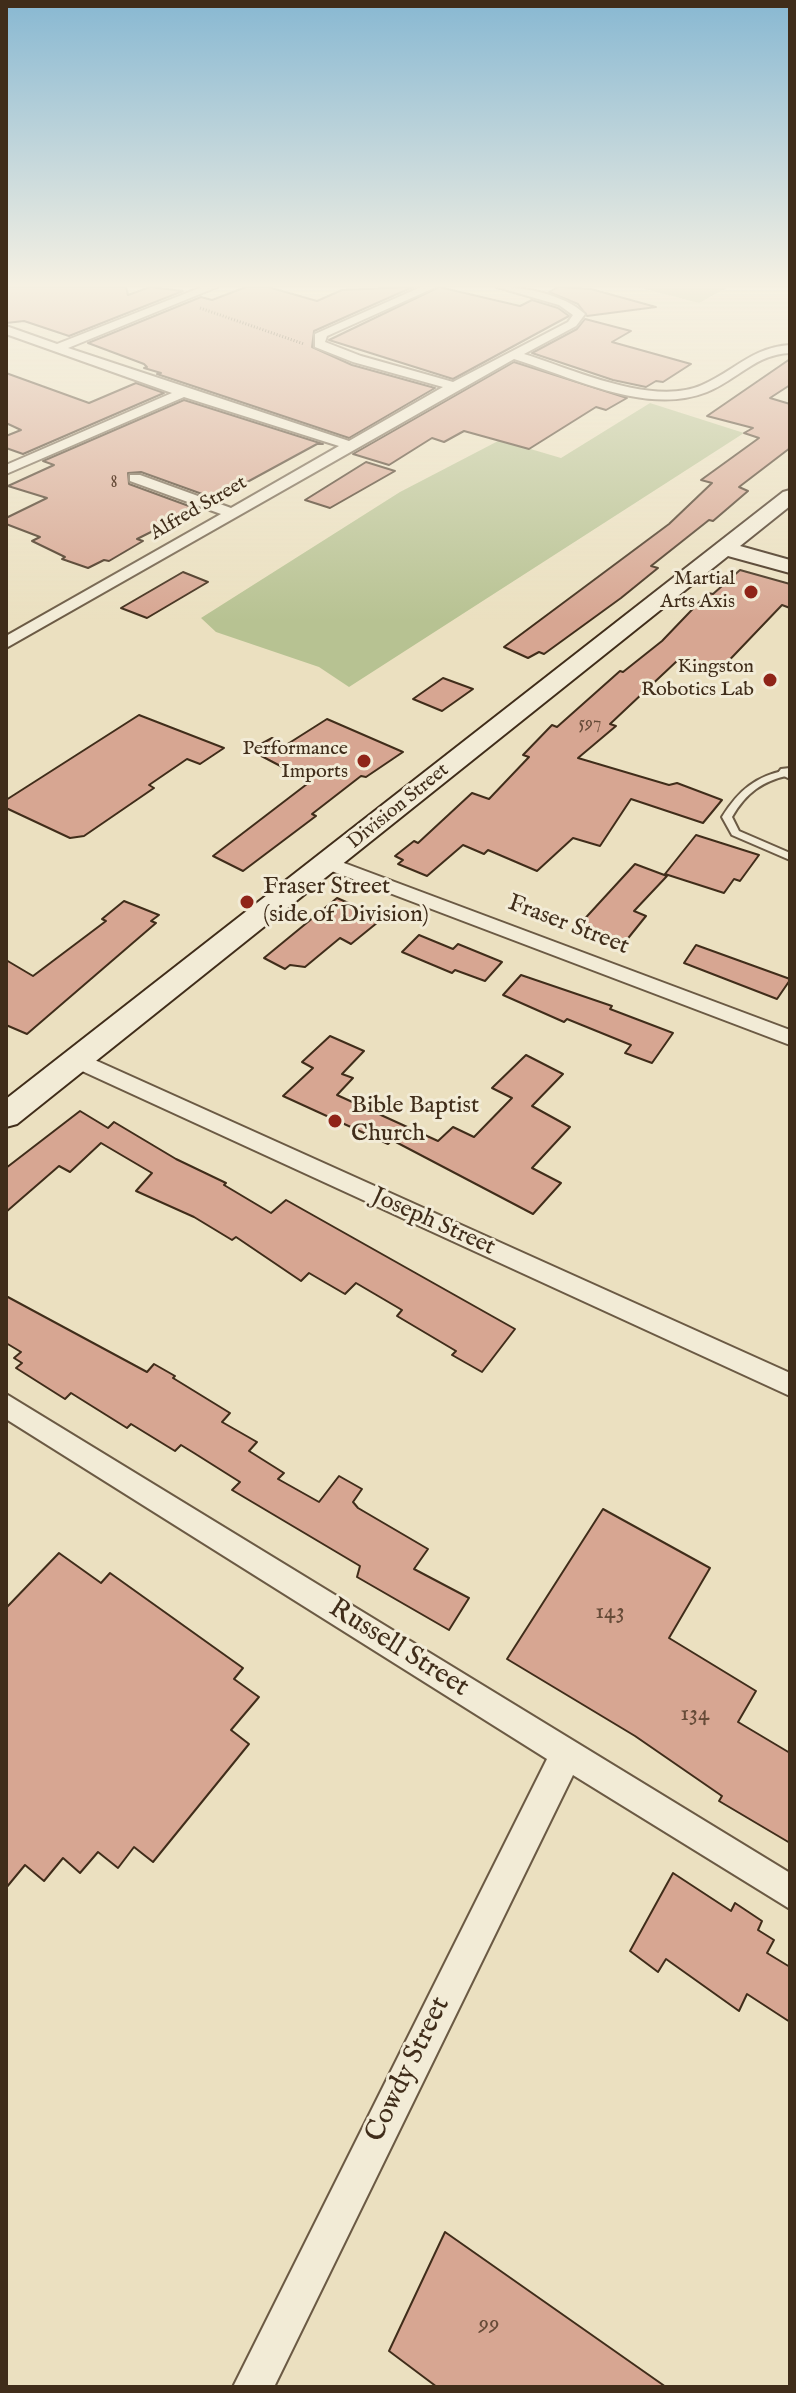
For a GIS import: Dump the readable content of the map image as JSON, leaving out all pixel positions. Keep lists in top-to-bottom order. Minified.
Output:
{"streets":{"main road":["Division Street"],"street":["Alfred Street","Fraser Street","Joseph Street","Russell Street","Cowdy Street"]},"crossings":[["Division Street","Fraser Street"],["Division Street","Joseph Street"],["Russell Street","Cowdy Street"]],"places":["Martial Arts Axis","Kingston Robotics Lab","Performance Imports","Fraser Street (side of Division)","Bible Baptist Church"],"house_numbers":["8","597","143","134","99"]}
